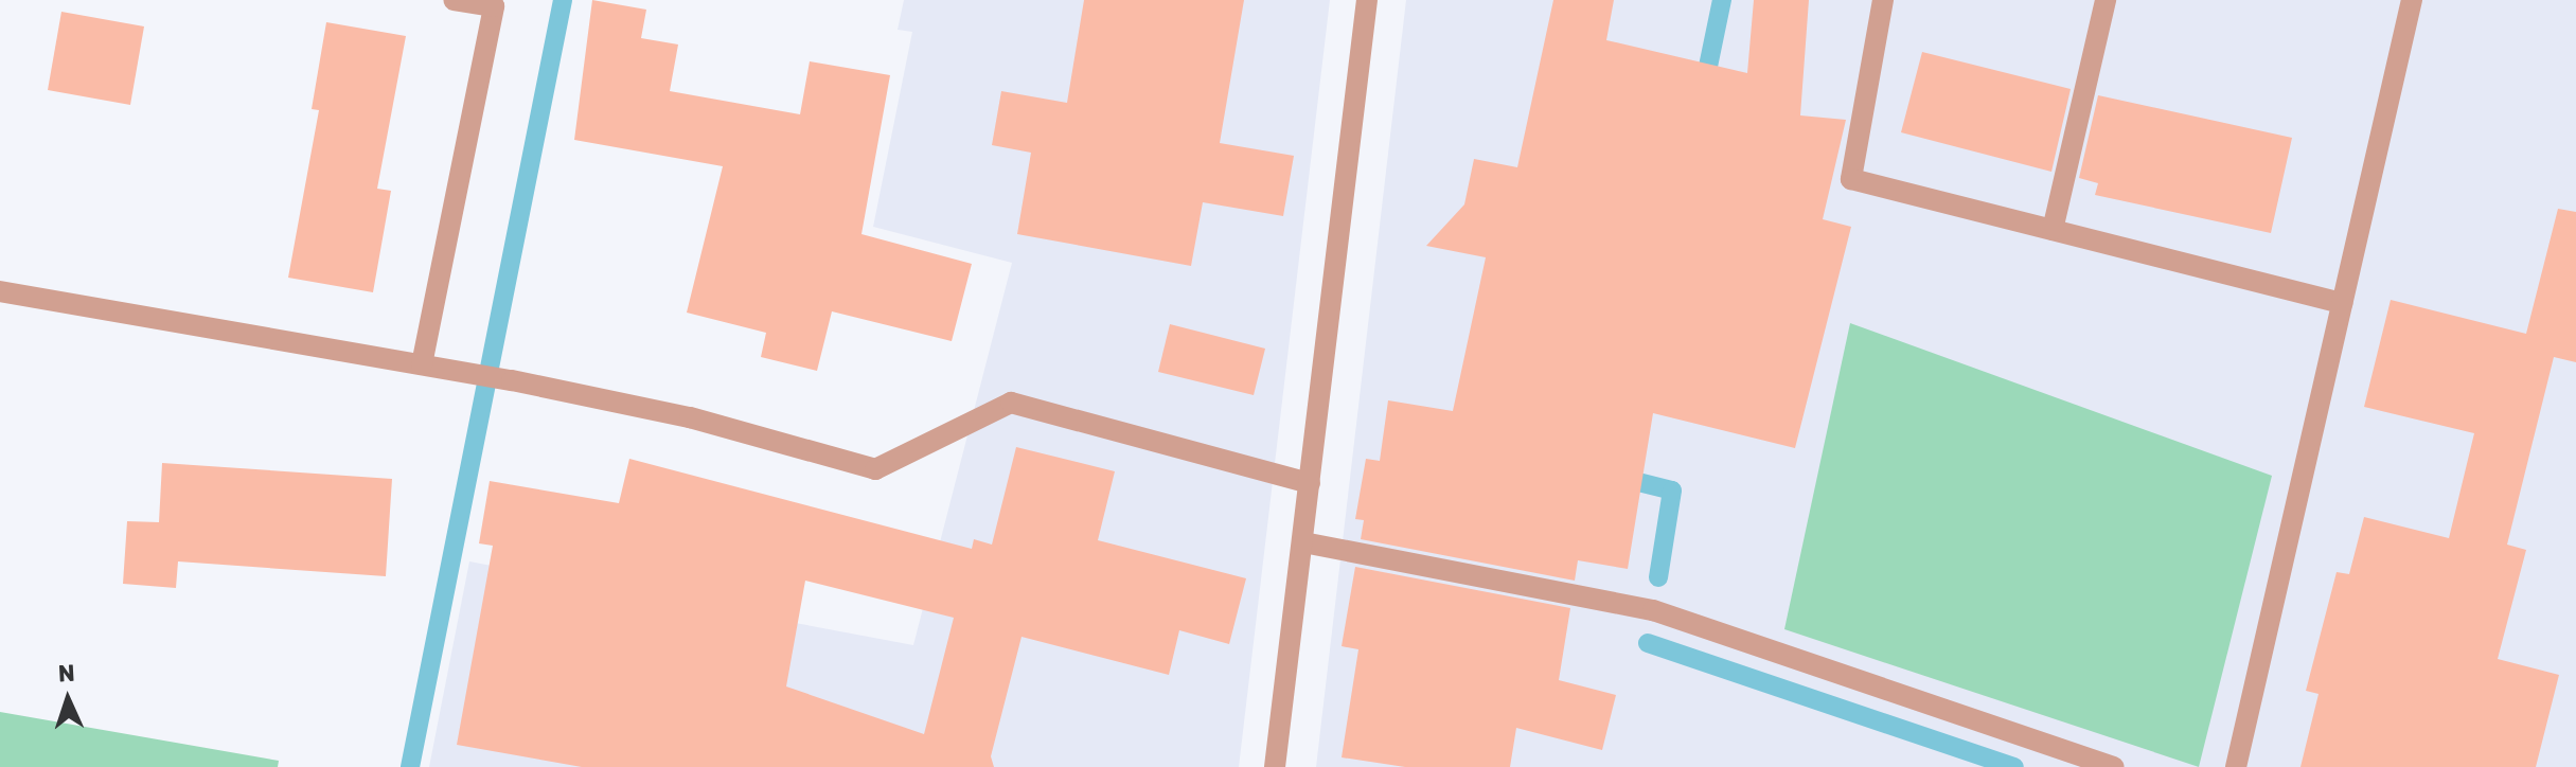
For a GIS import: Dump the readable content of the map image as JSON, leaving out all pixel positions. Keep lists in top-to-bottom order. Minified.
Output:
{"north":"top"}
